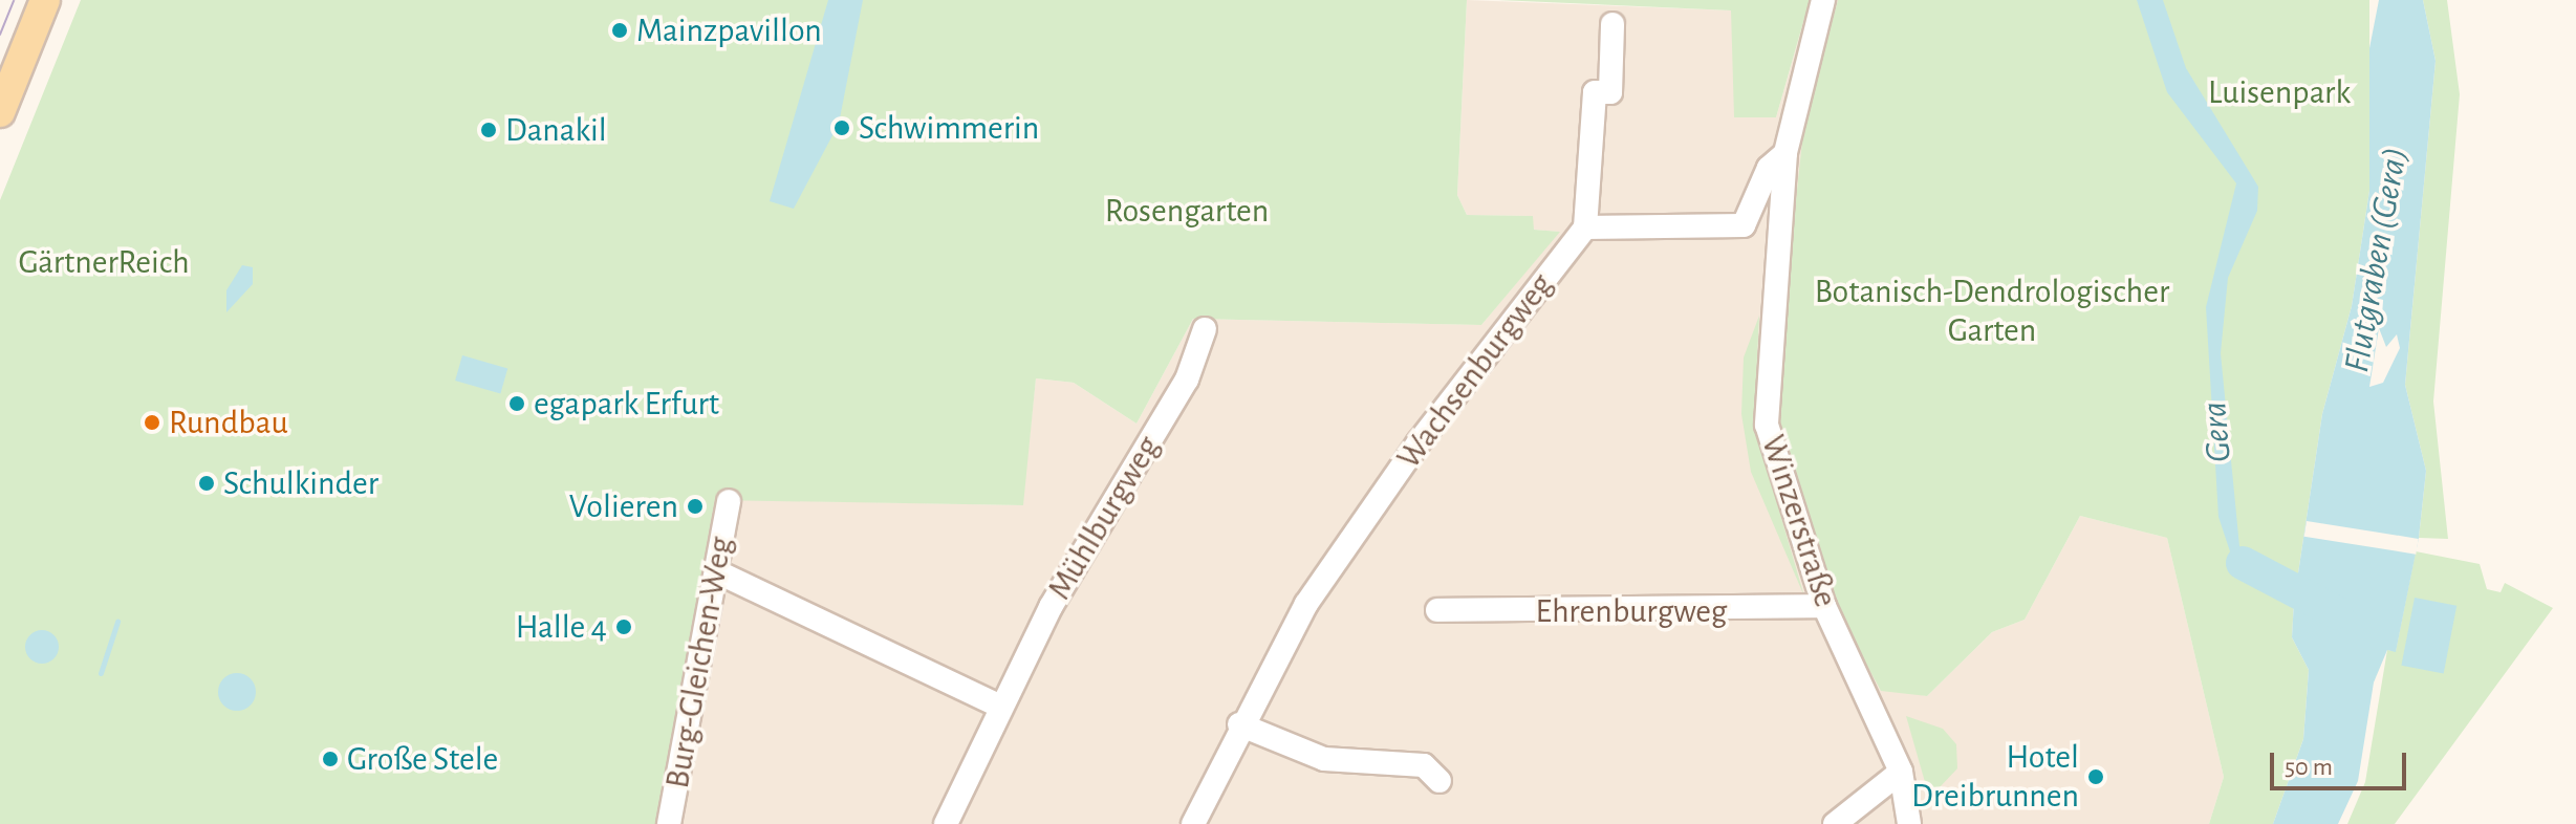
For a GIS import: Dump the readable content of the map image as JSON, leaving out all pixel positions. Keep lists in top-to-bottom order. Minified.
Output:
{"streets":{"street":["Wachsenburgweg","Mühlburgweg","Winzerstraße","Ehrenburgweg","Burg-Gleichen-Weg"]},"crossings":[["Winzerstraße","Ehrenburgweg"]],"water":["Flutgraben (Gera)","Gera"],"parks":["Luisenpark","Rosengarten","GärtnerReich","Botanisch-Dendrologischer Garten"],"places":["Mainzpavillon","Schwimmerin","Danakil","egapark Erfurt","Rundbau","Schulkinder","Volieren","Halle 4","Große Stele","Hotel Dreibrunnen"],"scale_bar":"50 m"}
